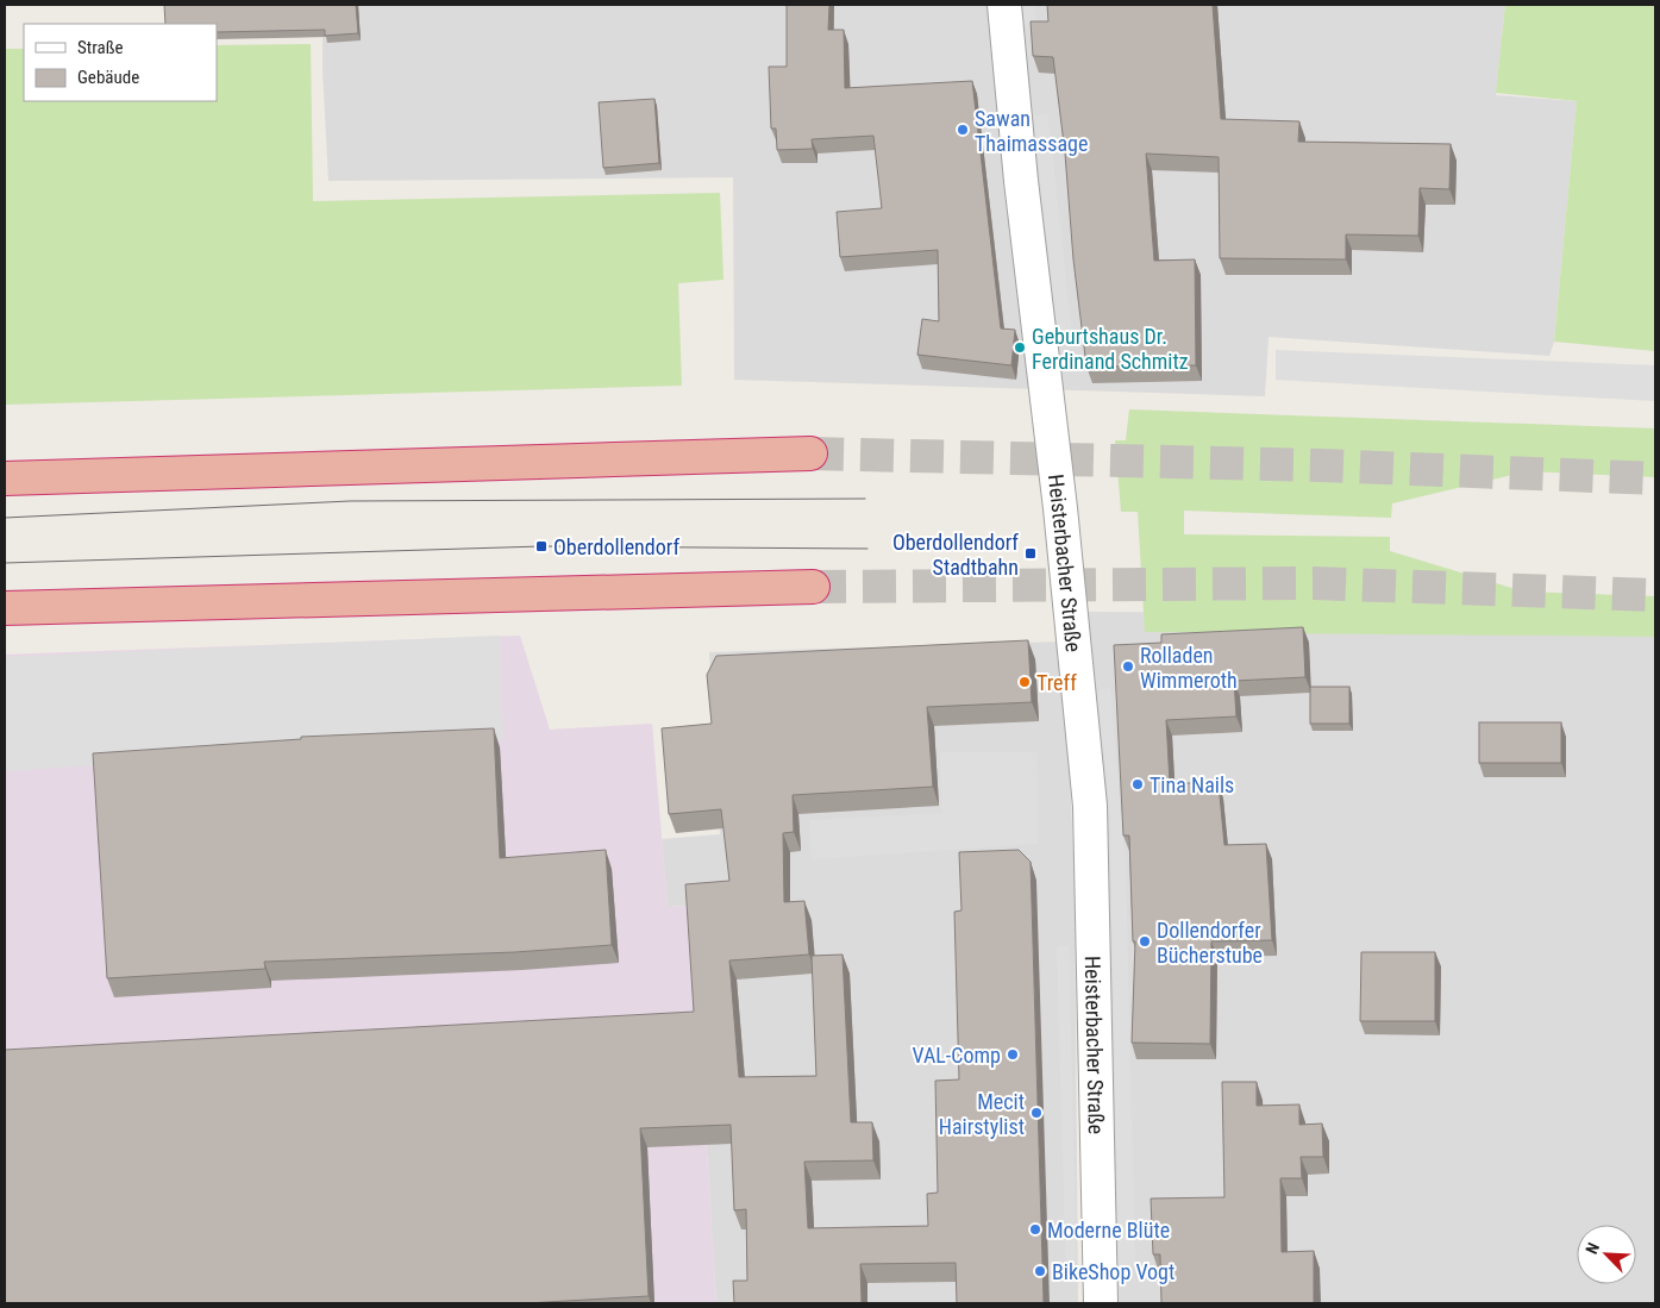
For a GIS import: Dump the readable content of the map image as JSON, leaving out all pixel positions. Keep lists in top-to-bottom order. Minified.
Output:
{"streets":{"street":["Heisterbacher Straße"]},"places":{"other":["Sawan Thaimassage","Geburtshaus Dr. Ferdinand Schmitz","Rolladen Wimmeroth","Treff","Tina Nails","Dollendorfer Bücherstube","VAL-Comp","Mecit Hairstylist","Moderne Blüte","BikeShop Vogt"],"transit":["Oberdollendorf","Oberdollendorf Stadtbahn"]},"legend":["Straße","Gebäude"],"north":"top left"}
